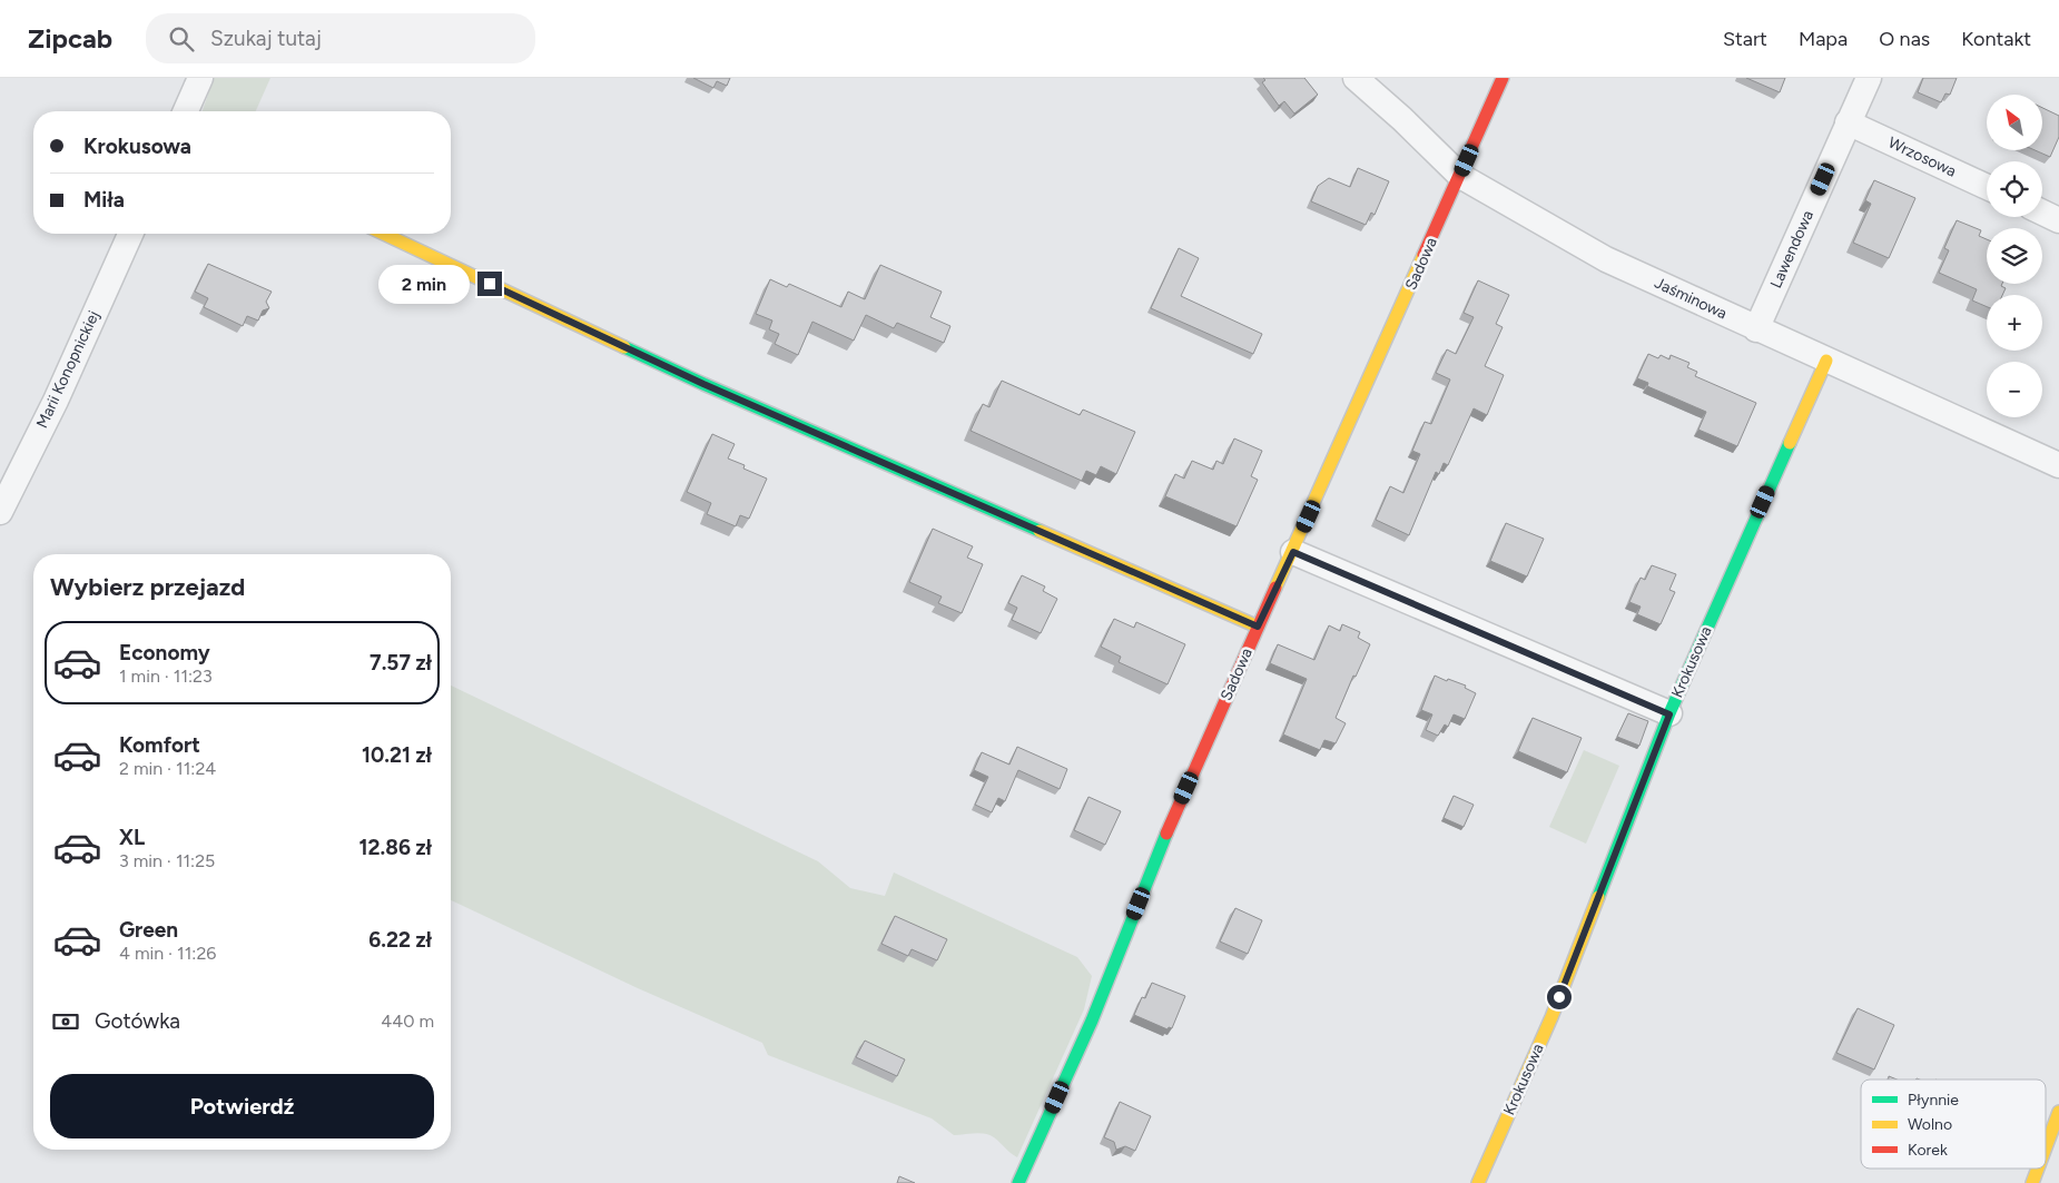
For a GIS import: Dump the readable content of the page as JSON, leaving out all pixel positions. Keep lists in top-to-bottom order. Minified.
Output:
{"streets":{"street":["Wrzosowa","Lawendowa","Sadowa","Jaśminowa","Marii Konopnickiej","Krokusowa"]},"crossings":[["Wrzosowa","Lawendowa"],["Lawendowa","Jaśminowa"],["Sadowa","Jaśminowa"],["Jaśminowa","Krokusowa"]],"legend":["Płynnie","Wolno","Korek"],"north":"top left","page":{"header":"Zipcab","search":"Szukaj tutaj","nav":["Start","Mapa","O nas","Kontakt"],"map_buttons":["+","−"],"banner":["Krokusowa","Miła"],"bubble":"2 min","heading":"Wybierz przejazd","list":[{"name":"Economy","note":"1 min · 11:23","value":"7.57 zł"},{"name":"Komfort","note":"2 min · 11:24","value":"10.21 zł"},{"name":"XL","note":"3 min · 11:25","value":"12.86 zł"},{"name":"Green","note":"4 min · 11:26","value":"6.22 zł"}],"pay":["Gotówka","440 m"],"buttons":"Potwierdź"}}
